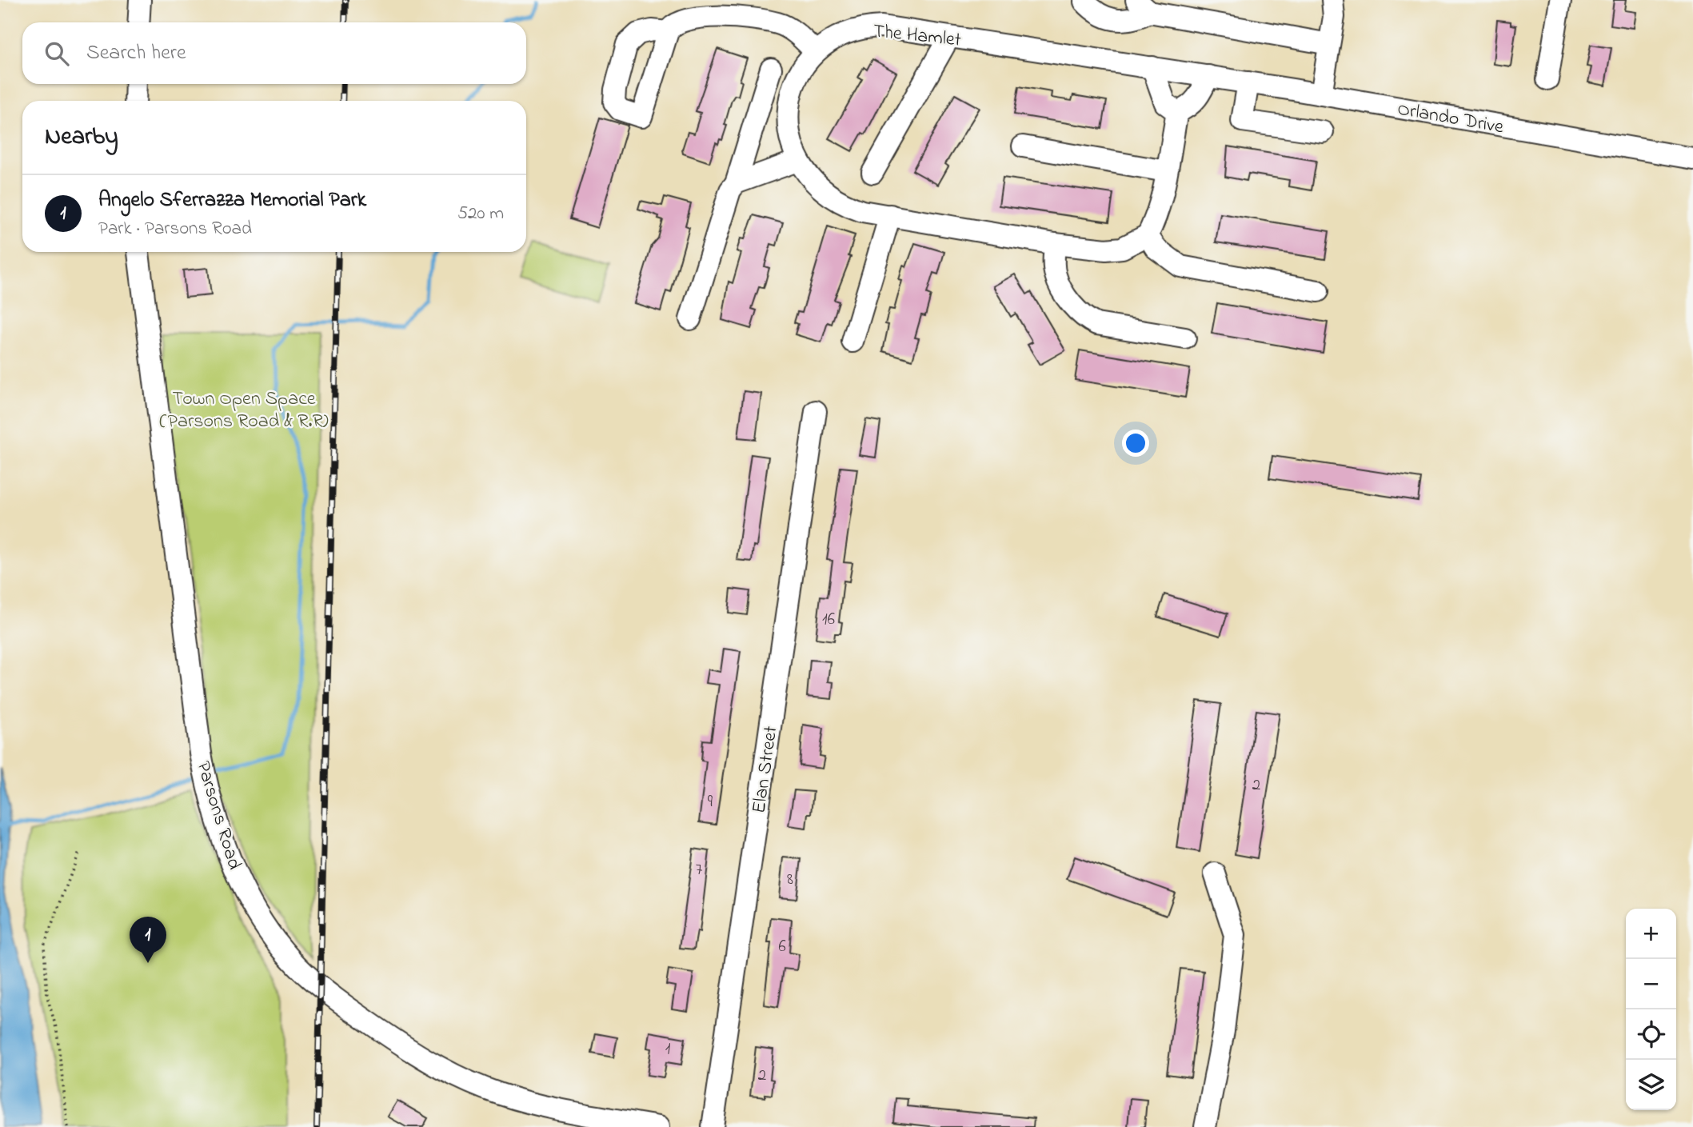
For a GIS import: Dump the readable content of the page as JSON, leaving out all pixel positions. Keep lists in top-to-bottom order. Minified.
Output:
{"streets":{"street":["The Hamlet","Orlando Drive","Elan Street","Parsons Road"]},"crossings":[["The Hamlet","Orlando Drive"]],"parks":["Town Open Space (Parsons Road & R.R)"],"house_numbers":["16","2","9","7","8","6","1","2"],"page":{"search":"Search here","heading":"Nearby","list":[{"mark":"1","name":"Angelo Sferrazza Memorial Park","note":"Park · Parsons Road","value":"520 m"}],"map_buttons":["+","−"],"pins":"1"}}
